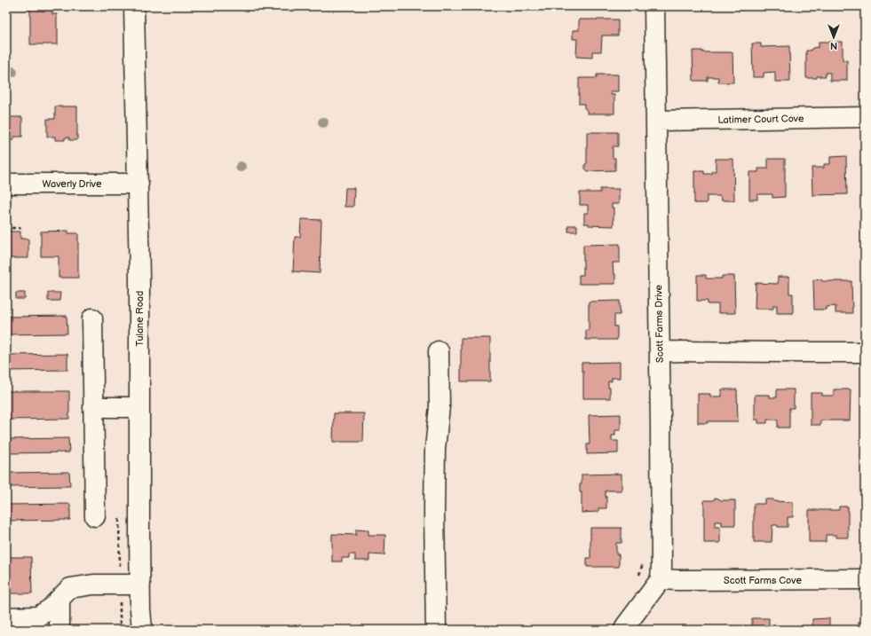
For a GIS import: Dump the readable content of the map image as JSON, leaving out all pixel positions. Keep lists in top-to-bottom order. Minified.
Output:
{"streets":{"street":["Latimer Court Cove","Waverly Drive","Tulane Road","Scott Farms Drive","Scott Farms Cove"]},"crossings":[["Latimer Court Cove","Scott Farms Drive"],["Waverly Drive","Tulane Road"],["Scott Farms Drive","Scott Farms Cove"]],"north":"bottom"}
